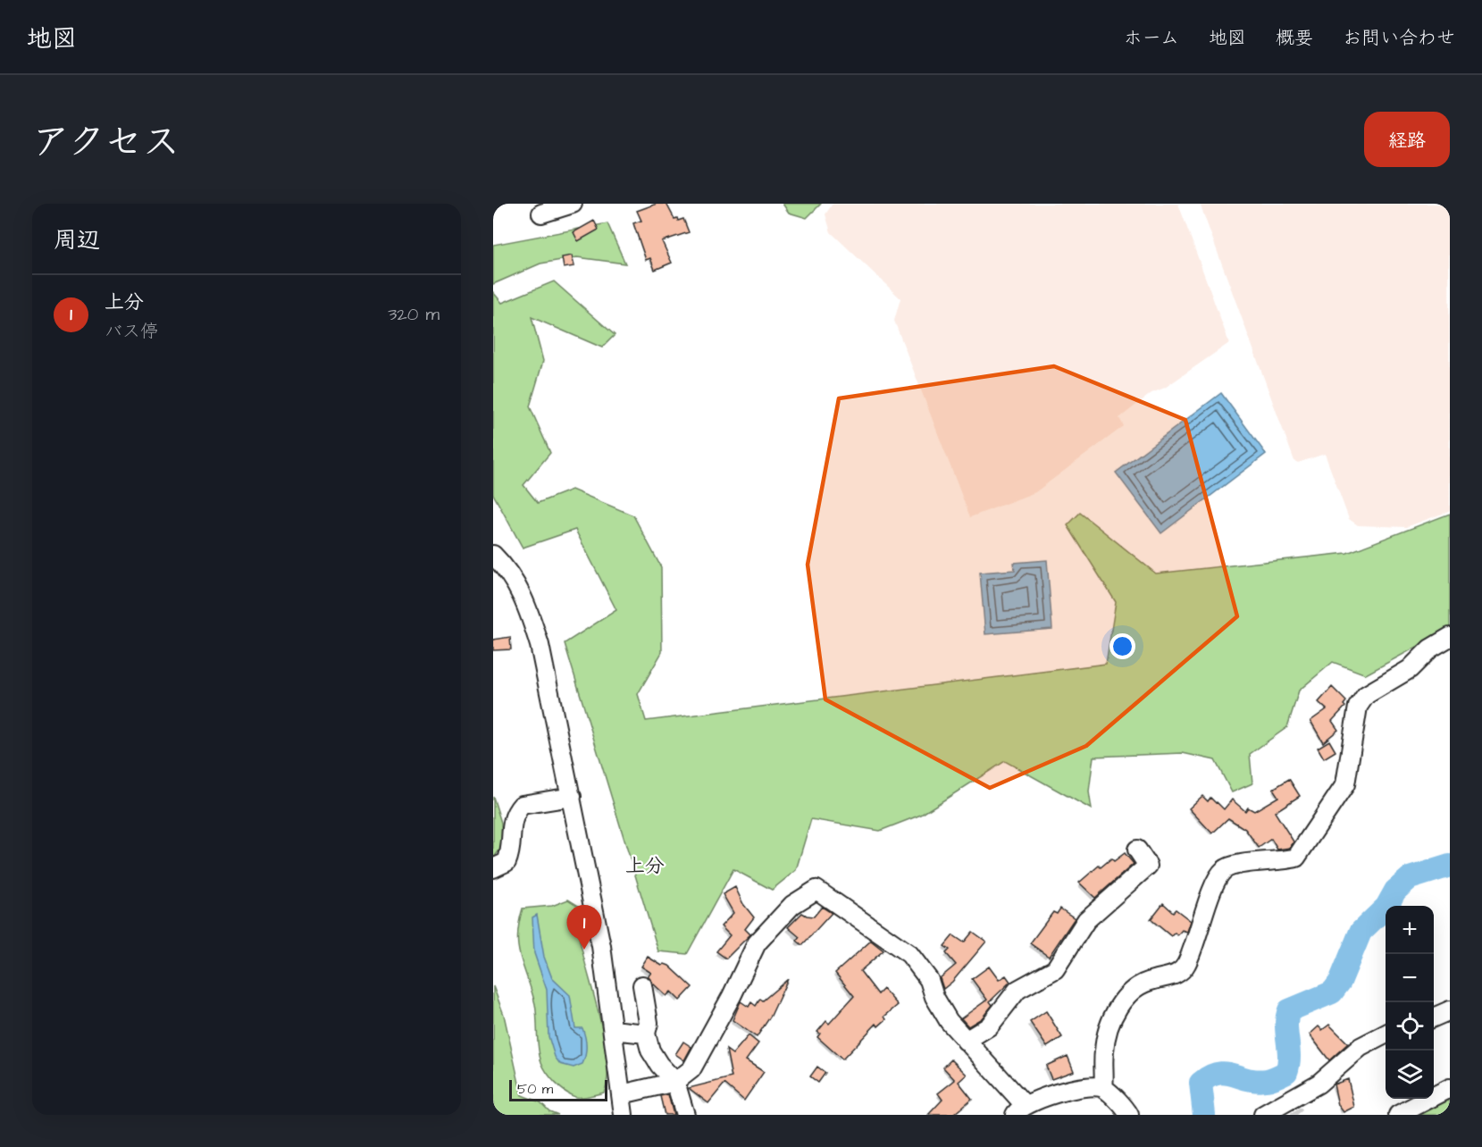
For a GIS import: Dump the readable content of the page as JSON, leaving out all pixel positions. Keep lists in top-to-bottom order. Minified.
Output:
{"districts":["上分"],"scale_bar":"50 m","page":{"header":"地図","nav":["ホーム","地図","概要","お問い合わせ"],"title":"アクセス","buttons":"経路","heading":"周辺","list":[{"mark":"1","name":"上分","note":"バス停","value":"320 m"}],"pins":"1","map_buttons":["+","−"],"scale":"50 m"}}
